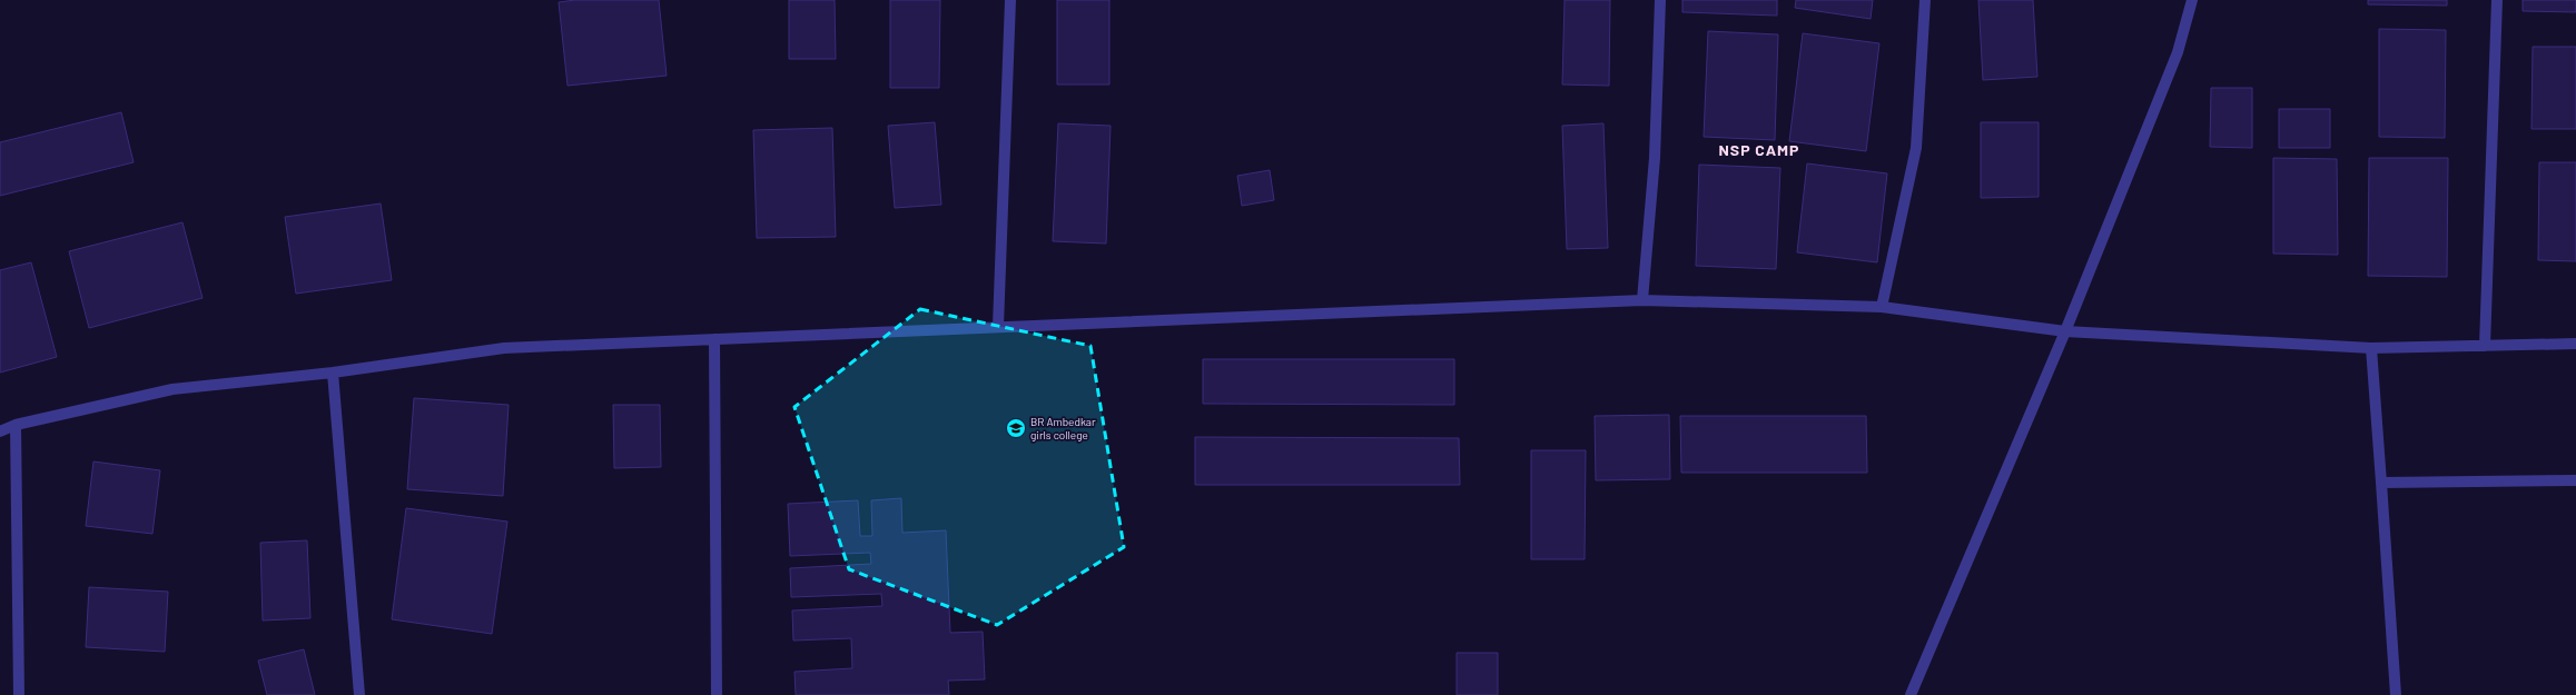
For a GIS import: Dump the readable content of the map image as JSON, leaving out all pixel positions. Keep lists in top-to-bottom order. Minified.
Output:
{"districts":["NSP CAMP"],"places":{"school or university":["BR Ambedkar girls college"]}}
